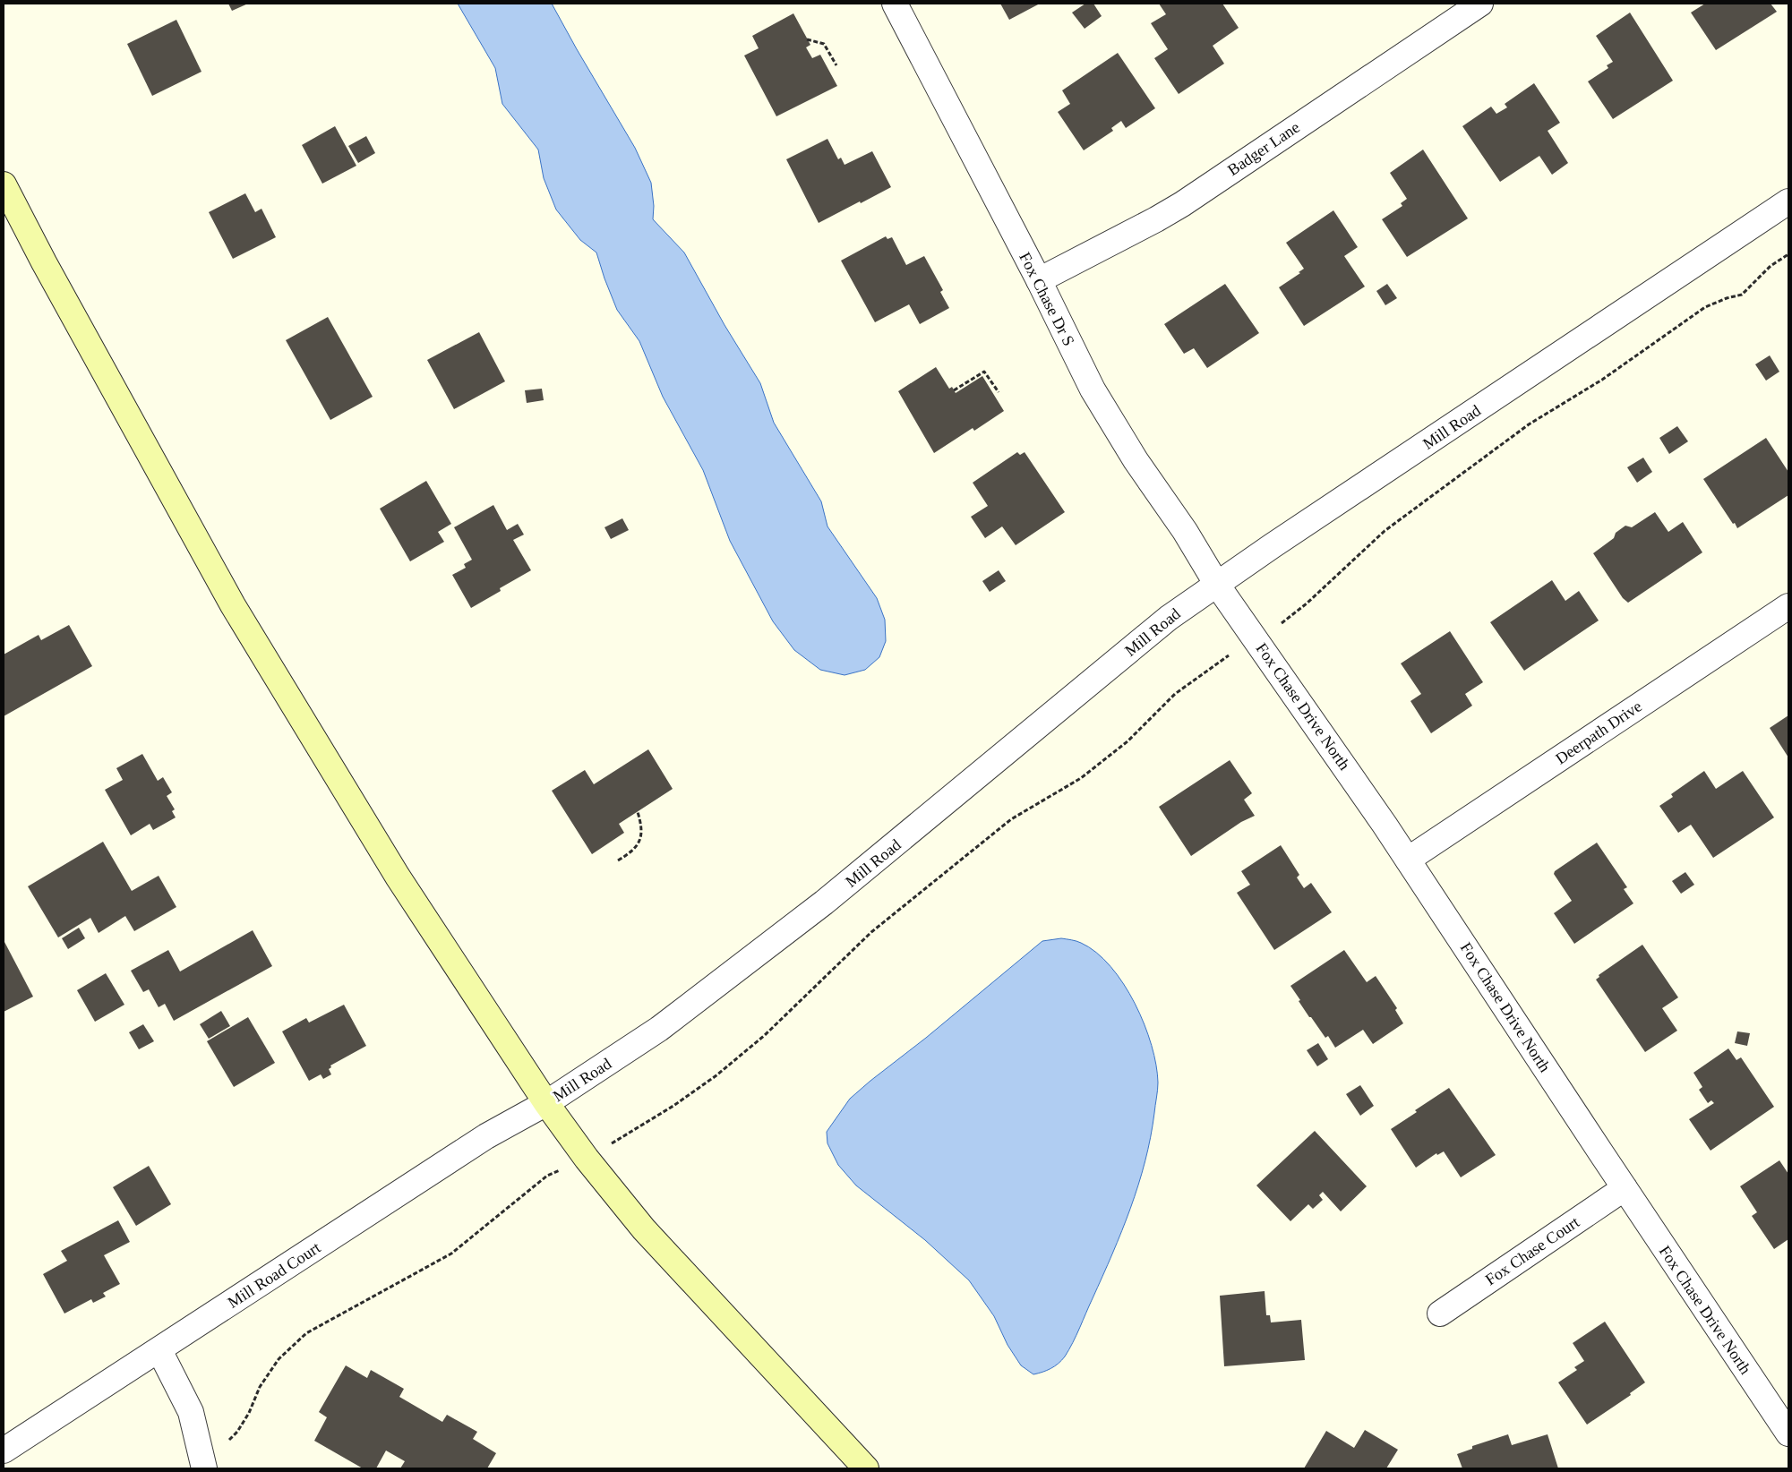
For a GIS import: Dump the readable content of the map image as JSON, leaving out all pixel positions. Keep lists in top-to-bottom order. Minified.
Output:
{"streets":{"street":["Badger Lane","Fox Chase Dr S","Mill Road","Fox Chase Drive North","Deerpath Drive","Fox Chase Court","Mill Road Court"]},"crossings":[["Badger Lane","Fox Chase Dr S"],["Fox Chase Dr S","Mill Road"],["Fox Chase Dr S","Fox Chase Drive North"],["Mill Road","Fox Chase Drive North"],["Mill Road","Mill Road Court"],["Fox Chase Drive North","Deerpath Drive"],["Fox Chase Drive North","Fox Chase Court"]]}
